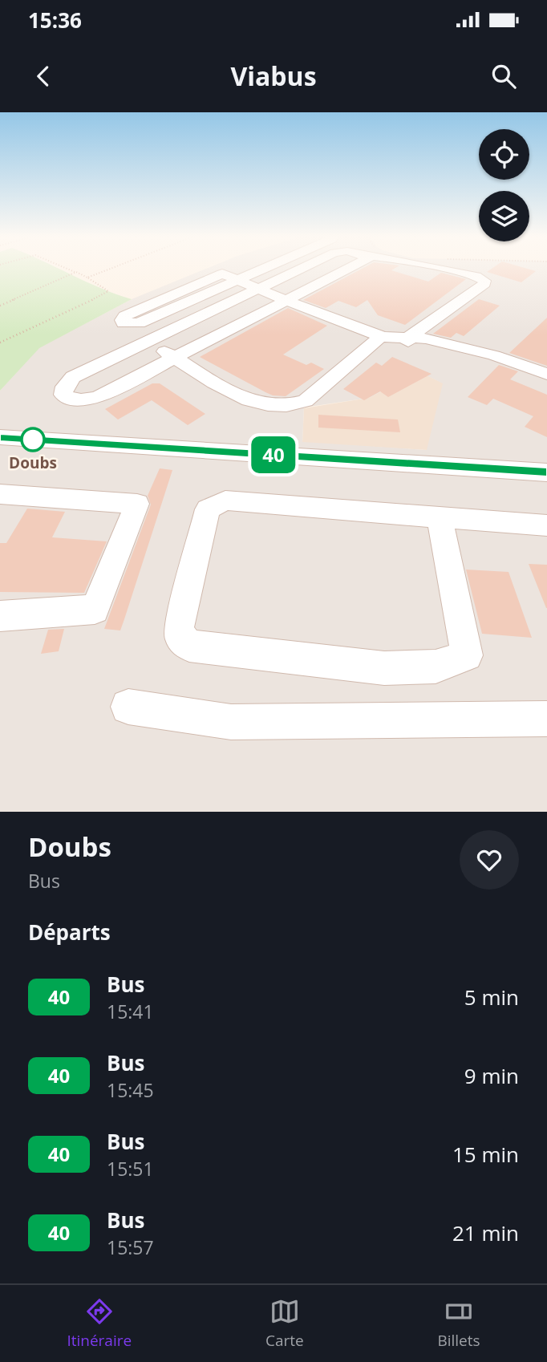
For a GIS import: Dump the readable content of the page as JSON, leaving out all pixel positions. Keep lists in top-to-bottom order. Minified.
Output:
{"places":["Doubs"],"lines":["bus line 40"],"page":{"status":"15:36","header":"Viabus","on_map":"40","heading":[["Doubs","Bus"],"Départs"],"list":[{"mark":"40","name":"Bus","note":"15:41","value":"5 min"},{"mark":"40","name":"Bus","note":"15:45","value":"9 min"},{"mark":"40","name":"Bus","note":"15:51","value":"15 min"},{"mark":"40","name":"Bus","note":"15:57","value":"21 min"}],"tabs":["Itinéraire","Carte","Billets"]}}
